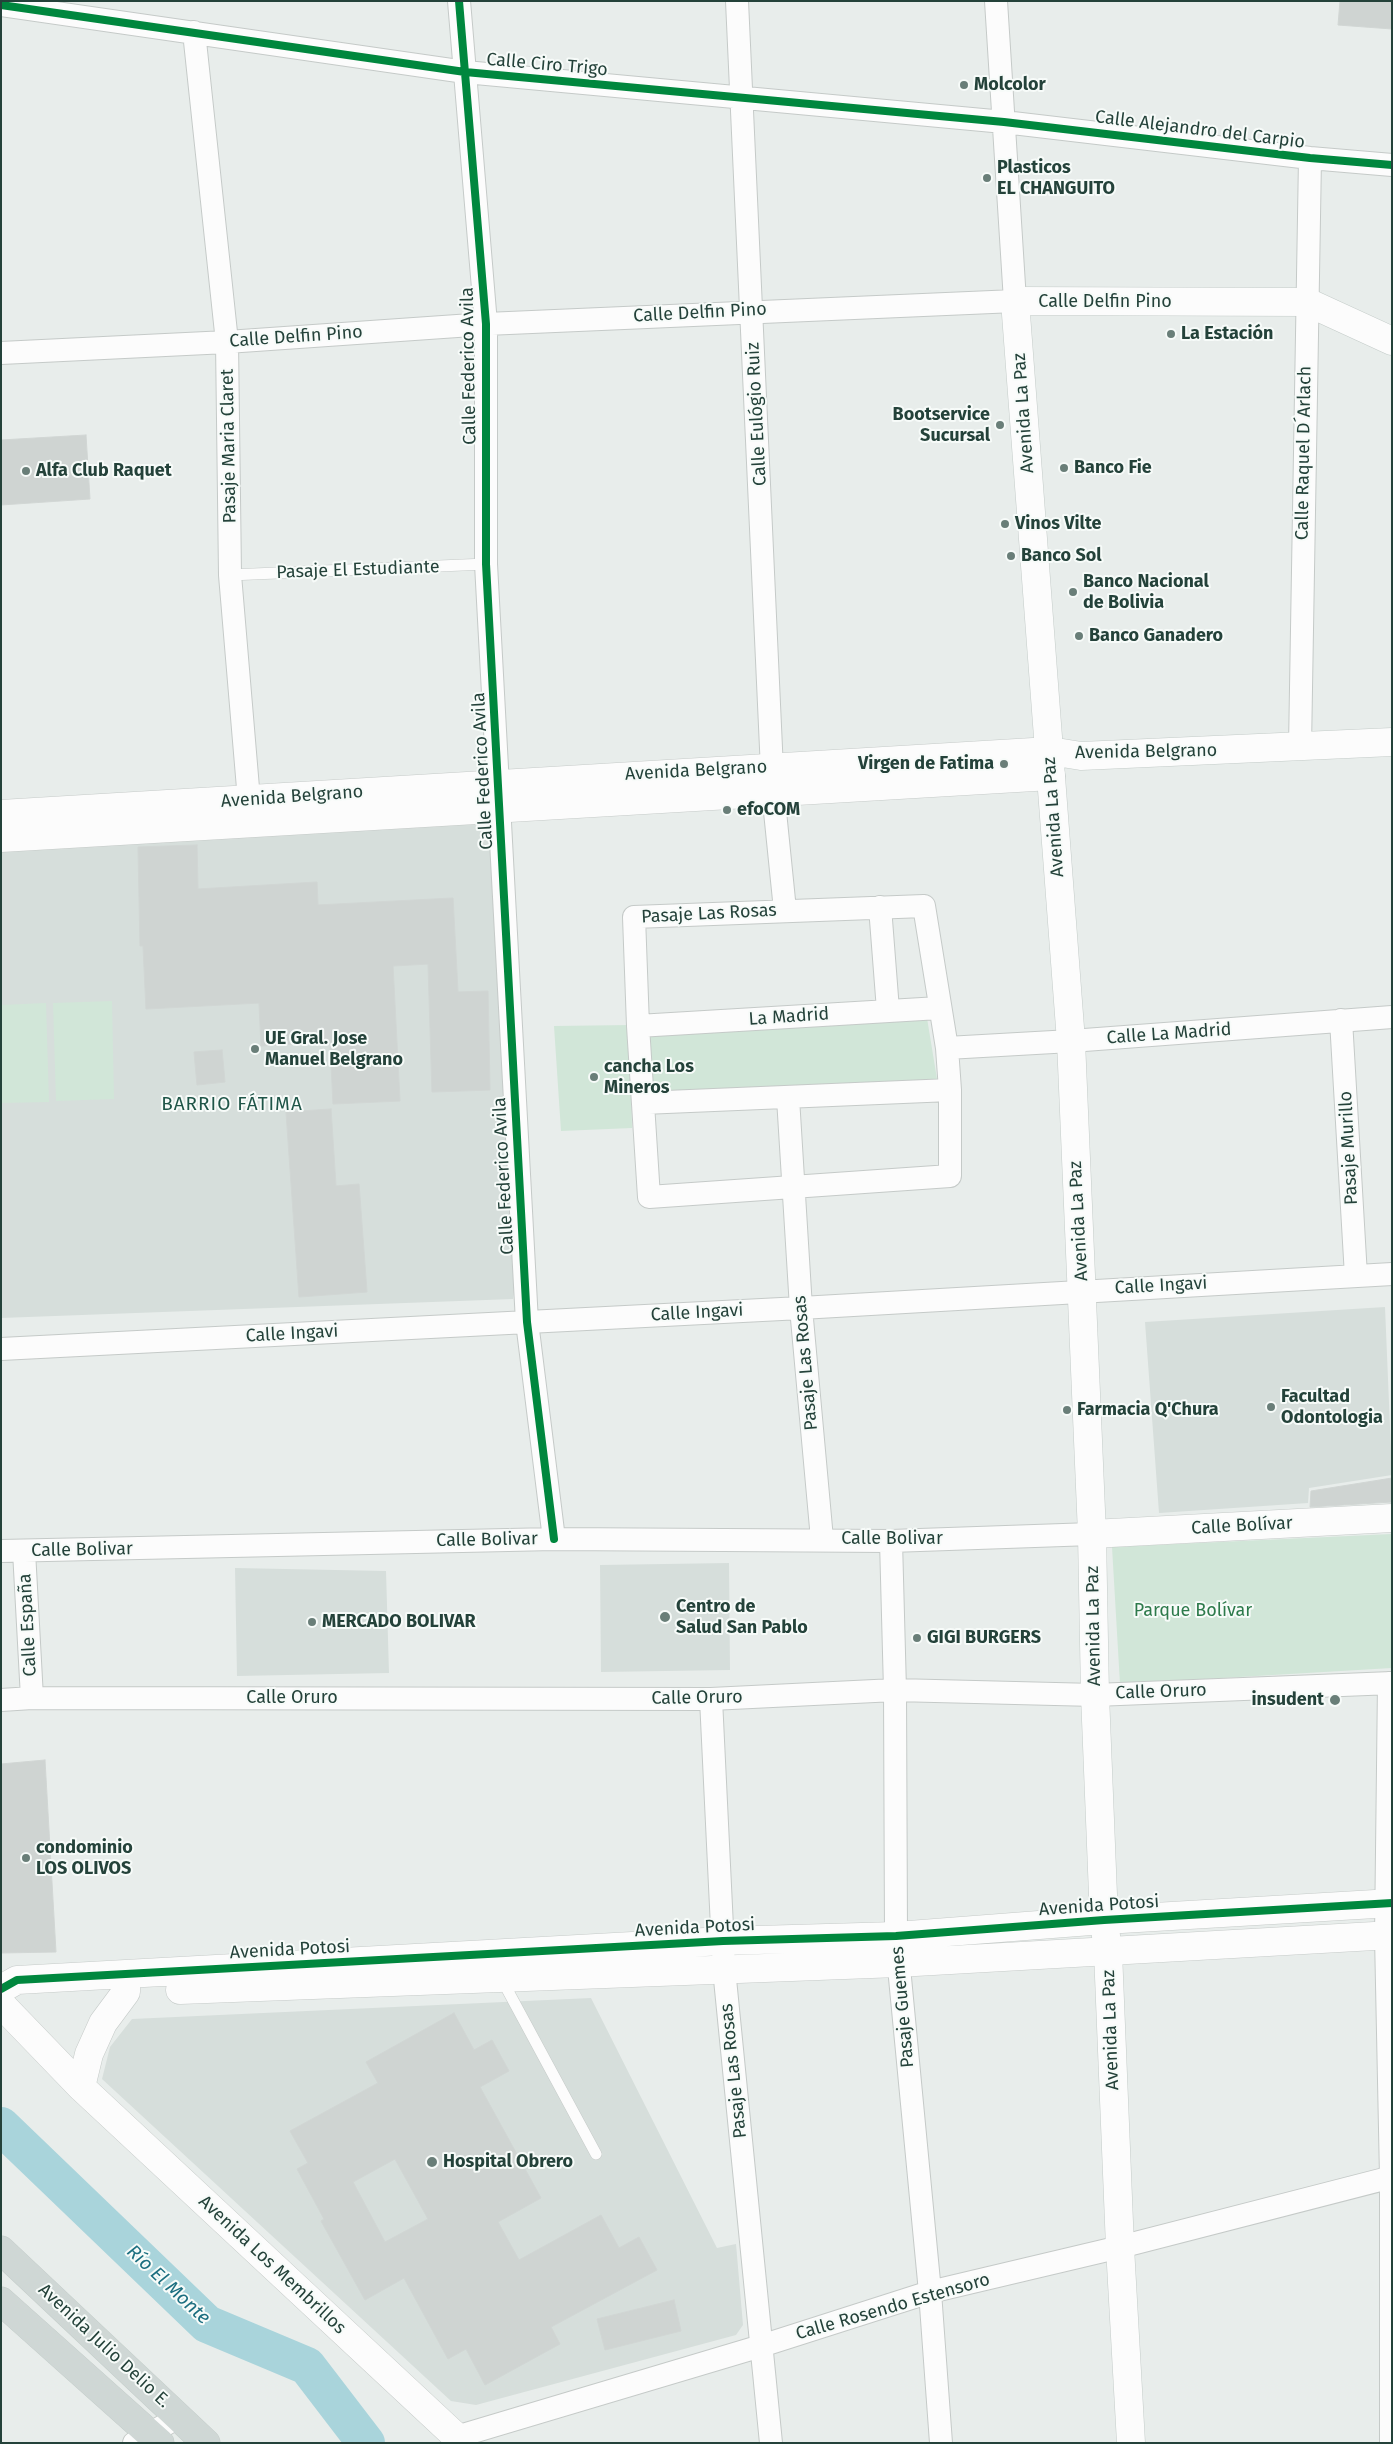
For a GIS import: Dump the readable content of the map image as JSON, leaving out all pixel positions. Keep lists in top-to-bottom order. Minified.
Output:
{"streets":{"main road":["Avenida Julio Delio E."],"street":["Calle Ciro Trigo","Calle Alejandro del Carpio","Calle Delfin Pino","Calle Federico Avila","Avenida La Paz","Calle Eulógio Ruiz","Pasaje Maria Claret","Calle Raquel D´Arlach","Avenida Belgrano","Pasaje Las Rosas","La Madrid","Calle La Madrid","Pasaje Murillo","Calle Ingavi","Calle Bolívar","Calle Bolivar","Calle España","Calle Oruro","Avenida Potosi","Pasaje Guemes","Avenida Los Membrillos","Calle Rosendo Estensoro"],"lane":["Pasaje El Estudiante"]},"crossings":[["Calle Ciro Trigo","Calle Alejandro del Carpio"],["Calle Ciro Trigo","Calle Federico Avila"],["Calle Ciro Trigo","Avenida La Paz"],["Calle Ciro Trigo","Calle Eulógio Ruiz"],["Calle Ciro Trigo","Pasaje Maria Claret"],["Calle Alejandro del Carpio","Avenida La Paz"],["Calle Alejandro del Carpio","Calle Raquel D´Arlach"],["Calle Delfin Pino","Calle Federico Avila"],["Calle Delfin Pino","Avenida La Paz"],["Calle Delfin Pino","Calle Eulógio Ruiz"],["Calle Delfin Pino","Pasaje Maria Claret"],["Calle Delfin Pino","Calle Raquel D´Arlach"],["Calle Federico Avila","Pasaje El Estudiante"],["Calle Federico Avila","Avenida Belgrano"],["Calle Federico Avila","Calle Ingavi"],["Calle Federico Avila","Calle Bolivar"],["Avenida La Paz","Avenida Belgrano"],["Avenida La Paz","Calle La Madrid"],["Avenida La Paz","Calle Ingavi"],["Avenida La Paz","Calle Bolívar"],["Avenida La Paz","Calle Bolivar"],["Avenida La Paz","Calle Oruro"],["Avenida La Paz","Avenida Potosi"],["Avenida La Paz","Calle Rosendo Estensoro"],["Calle Eulógio Ruiz","Avenida Belgrano"],["Calle Eulógio Ruiz","Pasaje Las Rosas"],["Pasaje Maria Claret","Pasaje El Estudiante"],["Pasaje Maria Claret","Avenida Belgrano"],["Calle Raquel D´Arlach","Avenida Belgrano"],["Pasaje Las Rosas","La Madrid"],["Pasaje Las Rosas","Calle La Madrid"],["Pasaje Las Rosas","Calle Ingavi"],["Pasaje Las Rosas","Calle Bolivar"],["Pasaje Las Rosas","Calle Oruro"],["Pasaje Las Rosas","Avenida Potosi"],["Pasaje Las Rosas","Calle Rosendo Estensoro"],["Calle La Madrid","Pasaje Murillo"],["Pasaje Murillo","Calle Ingavi"],["Calle Bolívar","Calle Bolivar"],["Calle Bolivar","Calle España"],["Calle Bolivar","Pasaje Guemes"],["Calle España","Calle Oruro"],["Calle Oruro","Pasaje Guemes"],["Avenida Potosi","Pasaje Guemes"],["Pasaje Guemes","Calle Rosendo Estensoro"],["Avenida Los Membrillos","Calle Rosendo Estensoro"]],"districts":["BARRIO FÁTIMA"],"water":["Río El Monte"],"parks":["Parque Bolívar"],"places":["Molcolor","Plasticos EL CHANGUITO","La Estación","Bootservice Sucursal","Banco Fie","Alfa Club Raquet","Vinos Vilte","Banco Sol","Banco Nacional de Bolivia","Banco Ganadero","Virgen de Fatima","efoCOM","UE Gral. Jose Manuel Belgrano","cancha Los Mineros","Facultad Odontologia","Farmacia Q'Chura","Centro de Salud San Pablo","MERCADO BOLIVAR","GIGI BURGERS","insudent","condominio LOS OLIVOS","Hospital Obrero"]}
